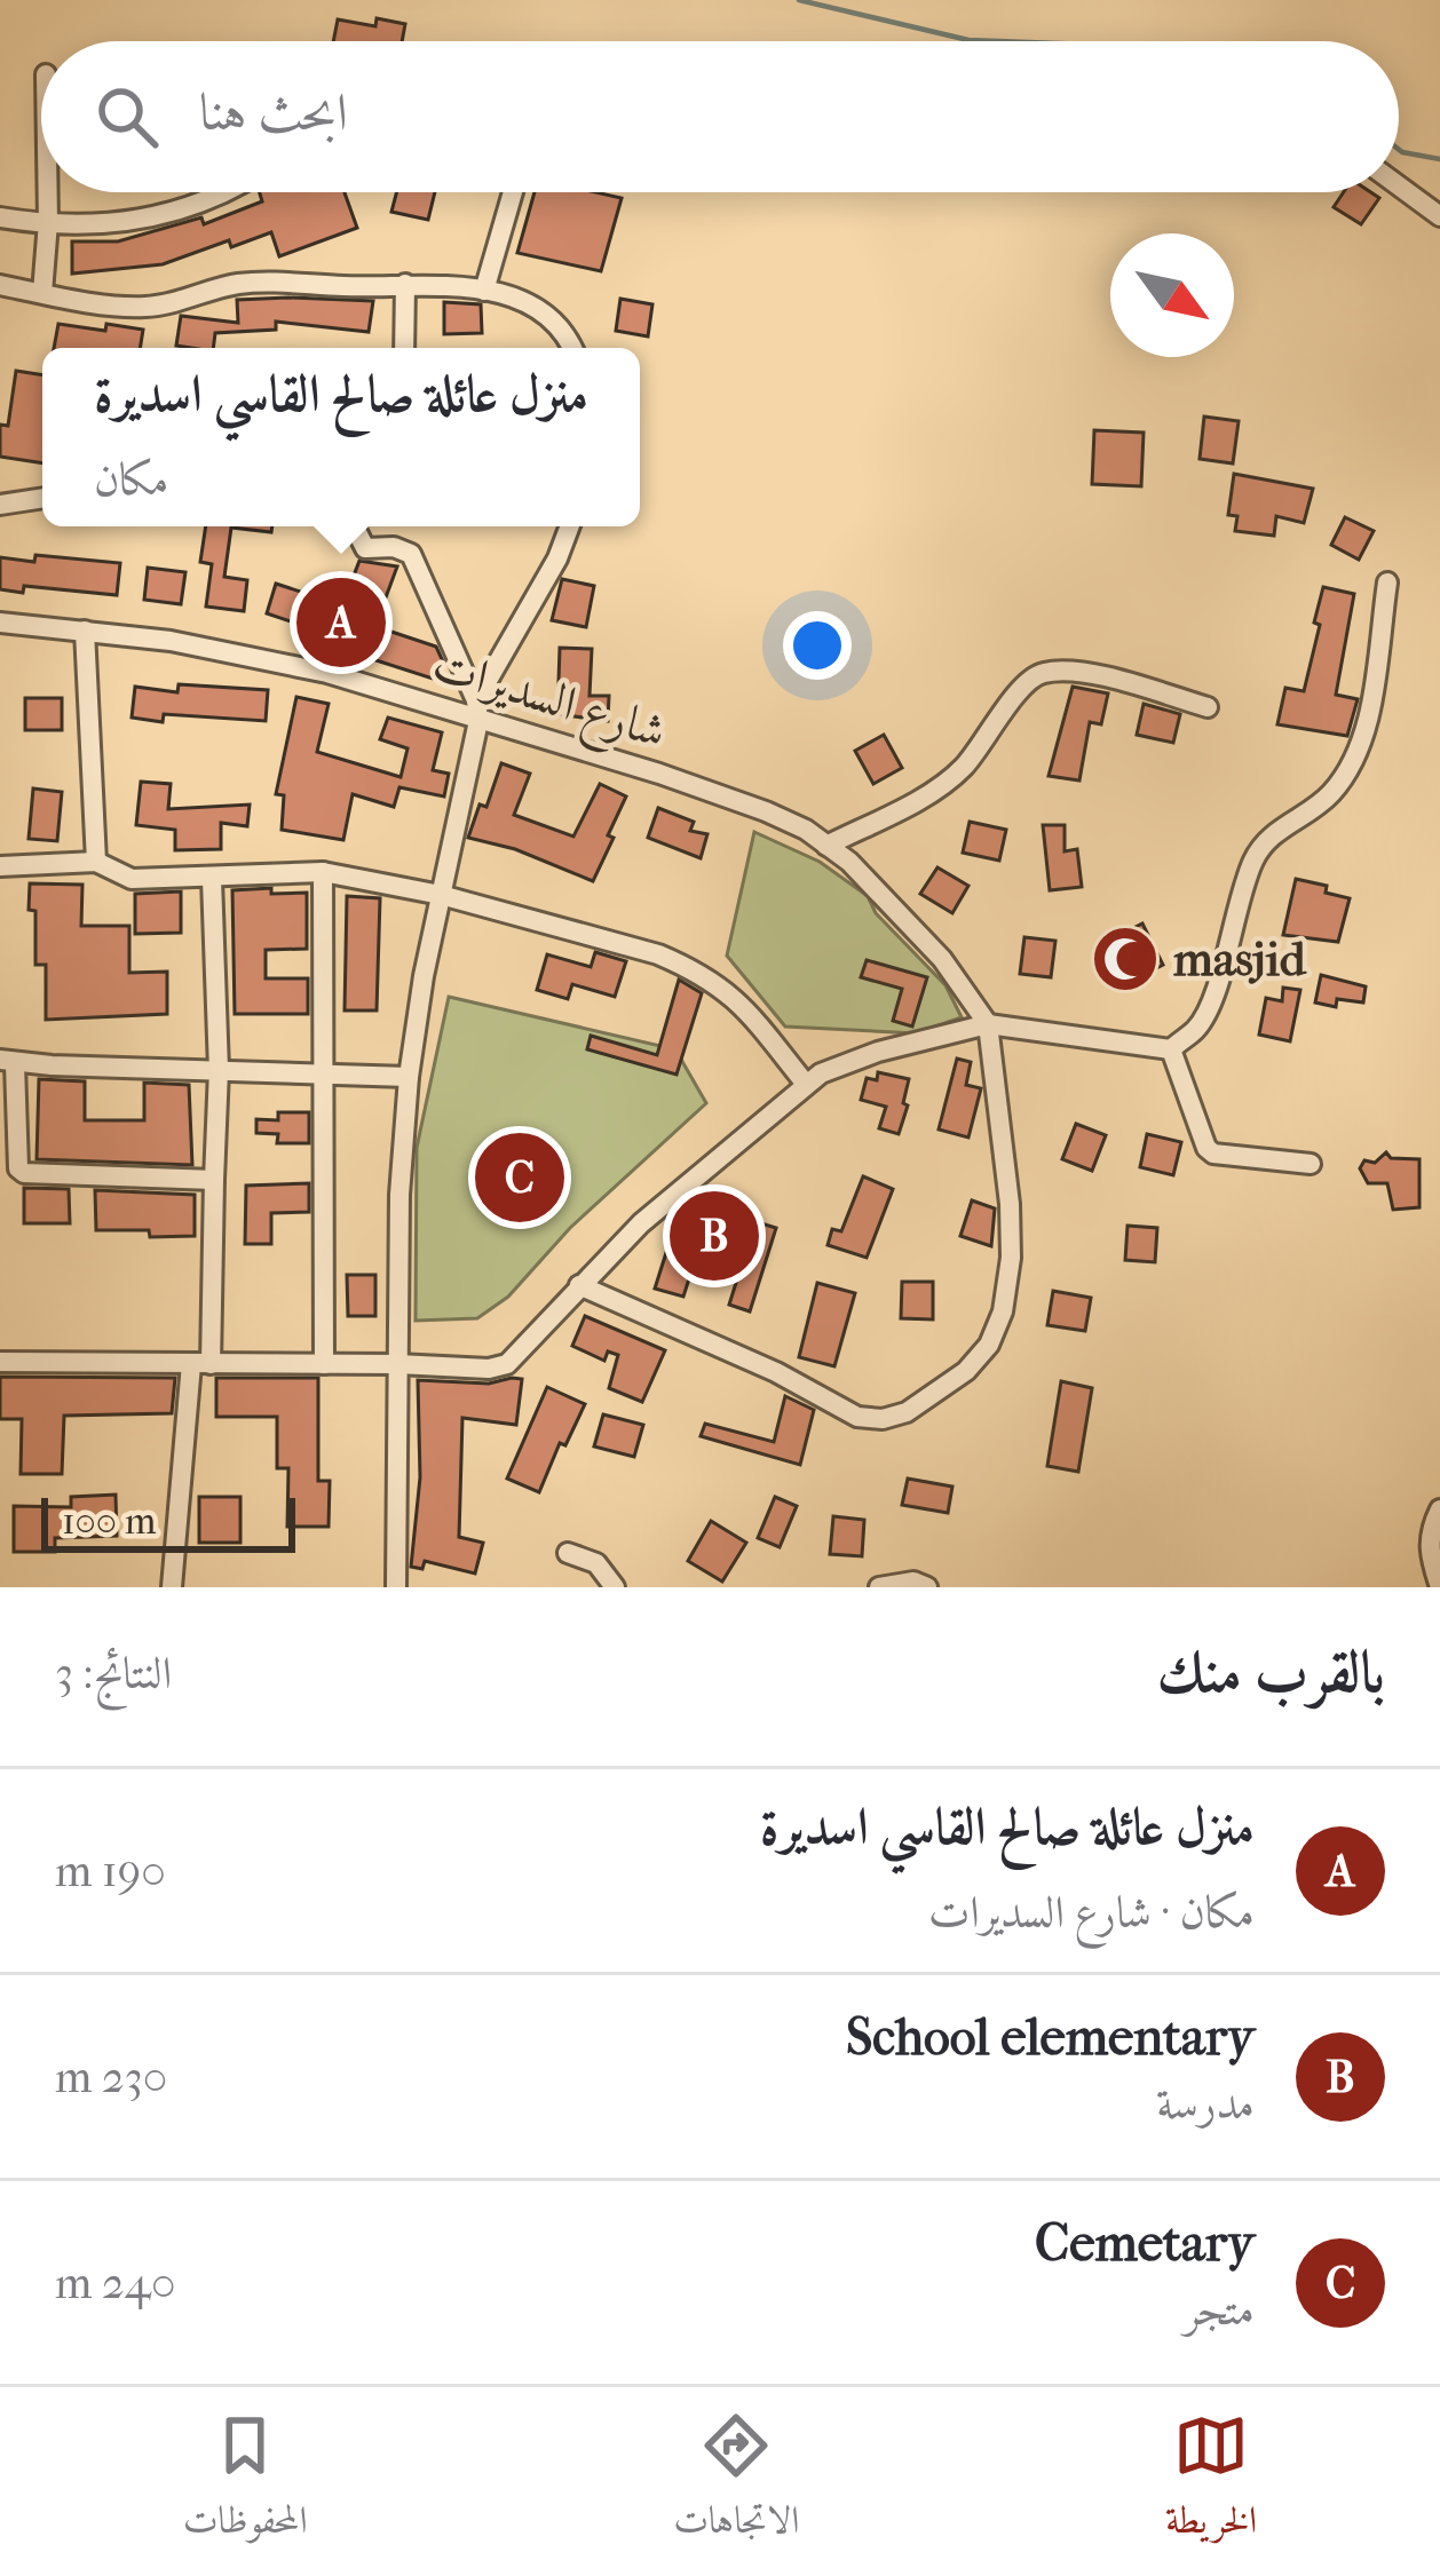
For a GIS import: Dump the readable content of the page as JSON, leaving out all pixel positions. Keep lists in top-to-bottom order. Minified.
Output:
{"streets":{"street":["شارع السديرات"]},"places":{"mosque":["masjid"]},"scale_bar":"100 m","north":"bottom right","page":{"search":"ابحث هنا","popup":["منزل عائلة صالح القاسي اسديرة","مكان"],"pins":["A","C","B"],"scale":"100 m","heading":["بالقرب منك","النتائج: 3"],"list":[{"mark":"A","name":"منزل عائلة صالح القاسي اسديرة","note":"مكان · شارع السديرات","value":"190 m"},{"mark":"B","name":"School elementary","note":"مدرسة","value":"230 m"},{"mark":"C","name":"Cemetary","note":"متجر","value":"240 m"}],"nav":["الخريطة","الاتجاهات","المحفوظات"]}}
